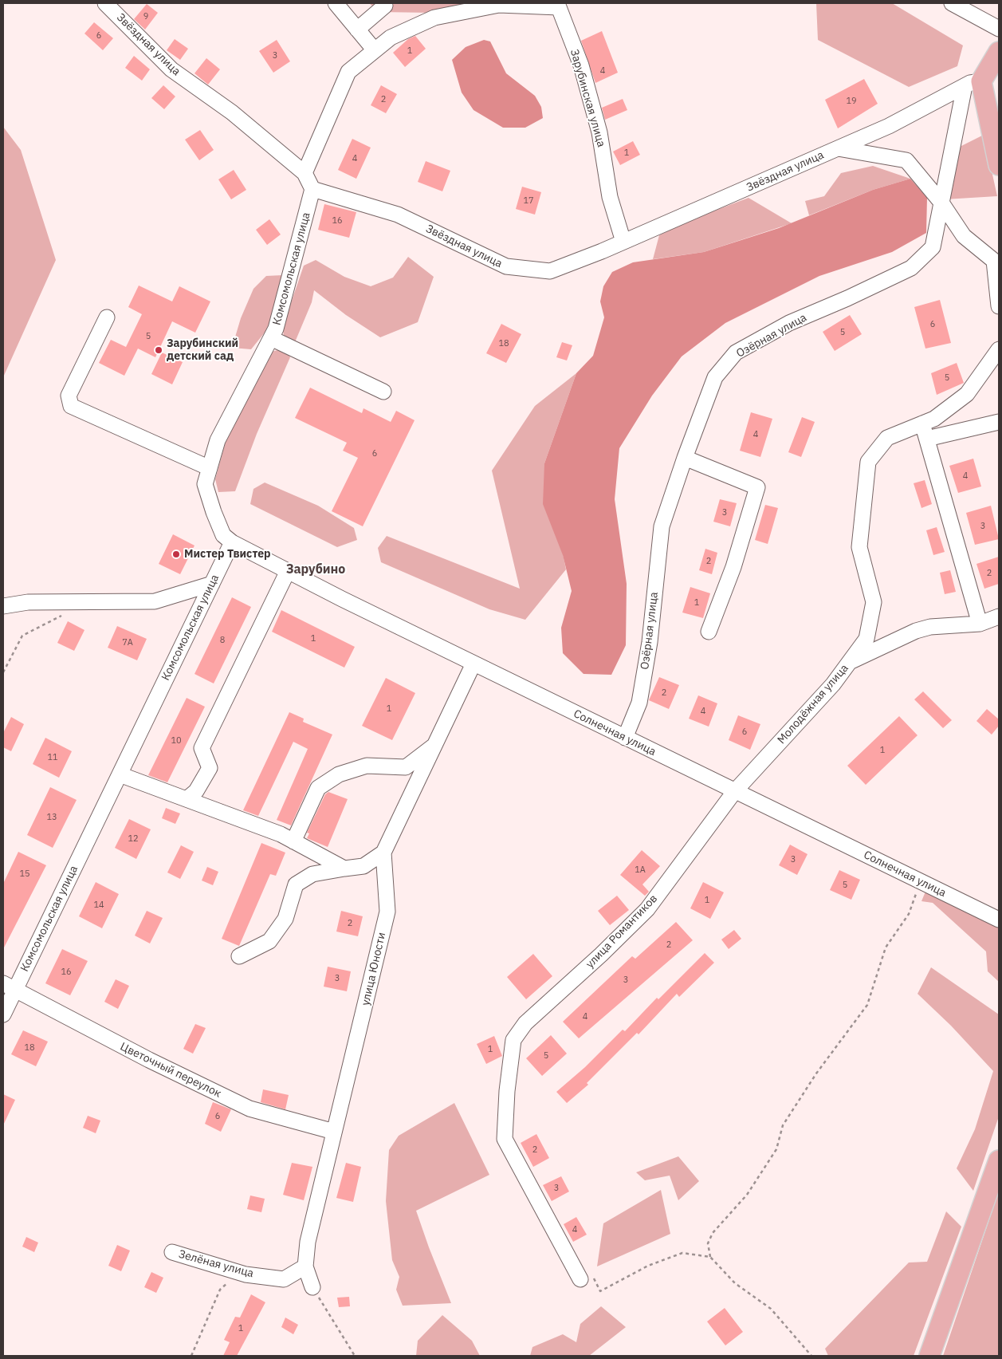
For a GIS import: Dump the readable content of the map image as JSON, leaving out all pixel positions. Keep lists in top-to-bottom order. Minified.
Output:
{"streets":{"street":["Звёздная улица","Зарубинская улица","Комсомольская улица","Озёрная улица","Молодёжная улица","Солнечная улица","улица Романтиков","улица Юности","Цветочный переулок","Зелёная улица"]},"crossings":[["Звёздная улица","Зарубинская улица"],["Звёздная улица","Комсомольская улица"],["Звёздная улица","Озёрная улица"],["Комсомольская улица","Солнечная улица"],["Комсомольская улица","Цветочный переулок"],["Озёрная улица","Солнечная улица"],["Молодёжная улица","Солнечная улица"],["Молодёжная улица","улица Романтиков"],["Солнечная улица","улица Романтиков"],["Солнечная улица","улица Юности"],["улица Юности","Цветочный переулок"],["улица Юности","Зелёная улица"]],"districts":["Зарубино"],"places":["Зарубинский детский сад","Мистер Твистер"],"house_numbers":["9","6","1","3","4","2","19","1","4","17","16","6","5","5","18","5","4","6","4","3","3","2","2","1","1","8","7А","2","1","4","6","10","1","11","13","12","3","1А","15","5","1","14","2","2","16","3","3","4","18","1","5","6","2","3","4","1"]}
